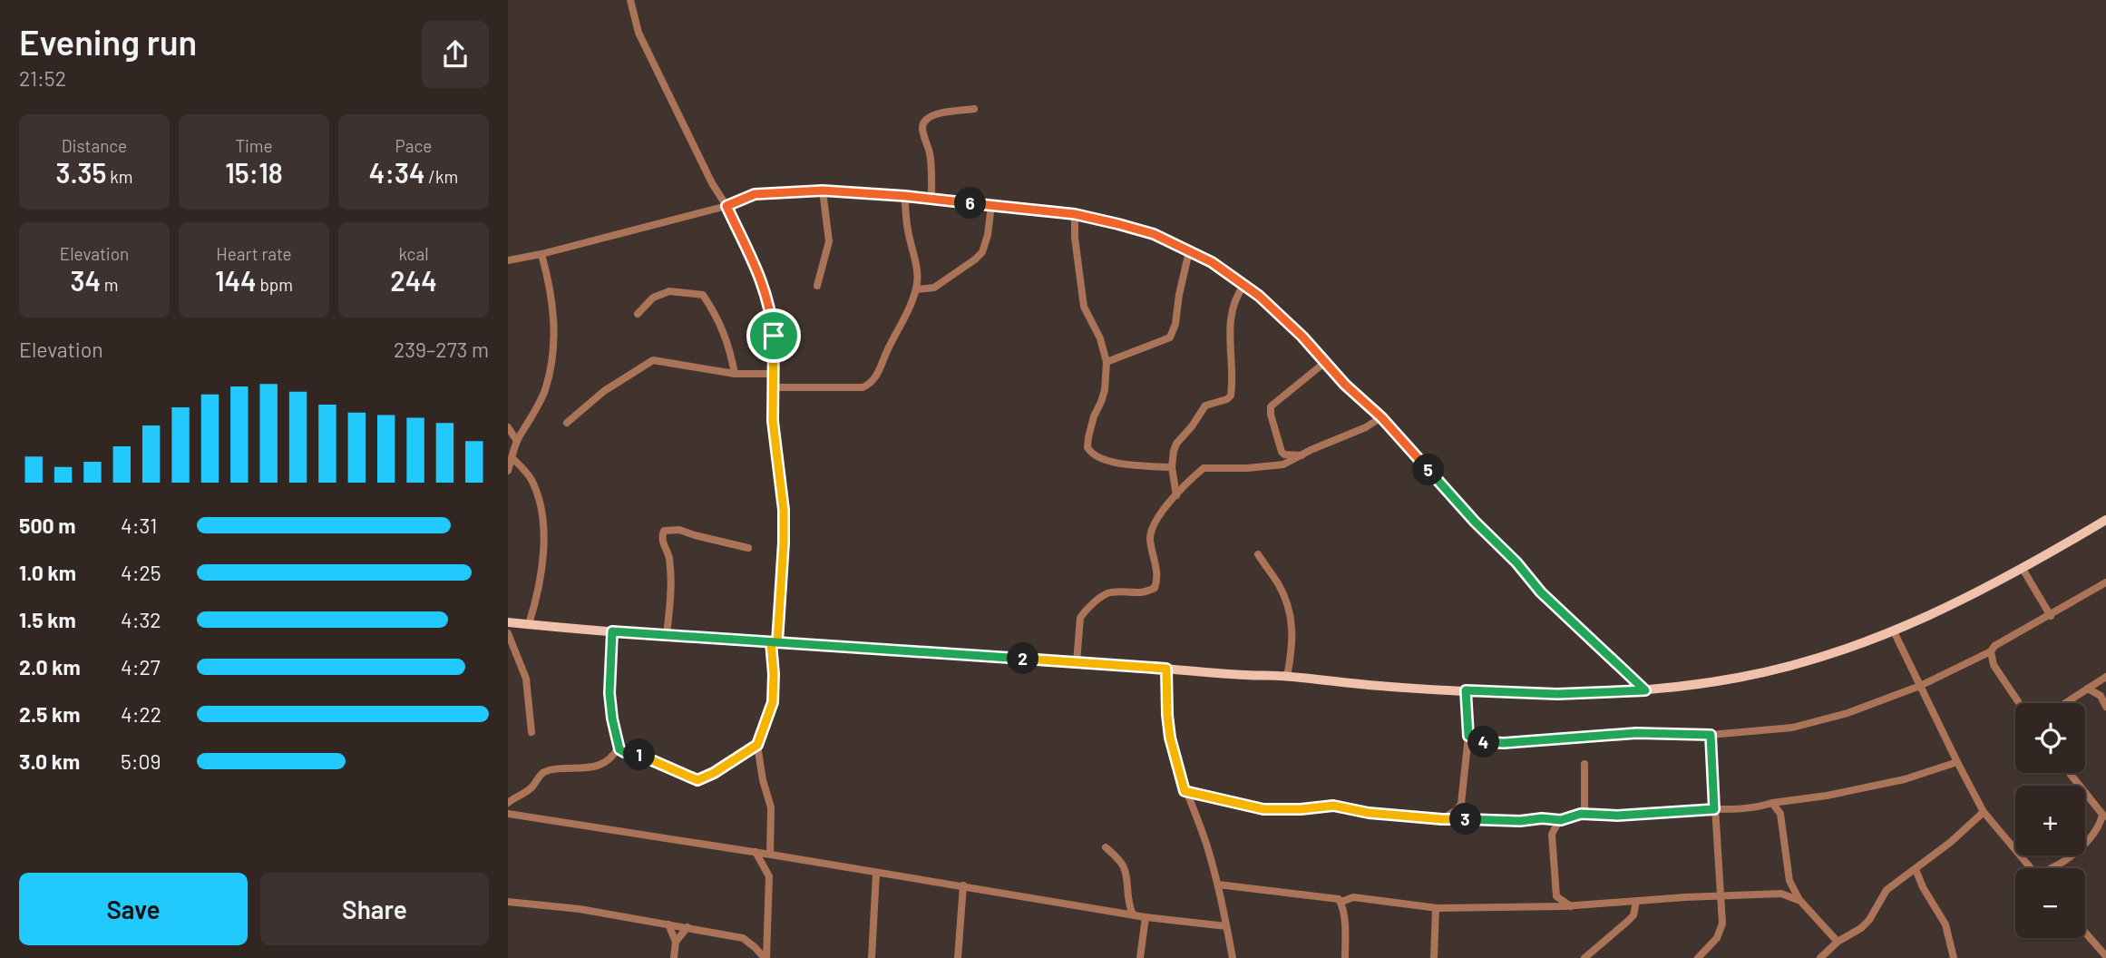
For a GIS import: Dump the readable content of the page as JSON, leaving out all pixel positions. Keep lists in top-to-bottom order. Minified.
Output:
{"page":{"heading":["Evening run","21:52"],"stats":[["Distance","3.35 km"],["Time","15:18"],["Pace","4:34 /km"],["Elevation","34 m"],["Heart rate","144 bpm"],["kcal","244"]],"pins":["6","5","2","4","1","3"],"chart":["Elevation","239–273 m"],"list":[{"name":"500 m","note":"4:31"},{"name":"1.0 km","note":"4:25"},{"name":"1.5 km","note":"4:32"},{"name":"2.0 km","note":"4:27"},{"name":"2.5 km","note":"4:22"},{"name":"3.0 km","note":"5:09"}],"map_buttons":["+","−"],"buttons":["Save","Share"]}}
